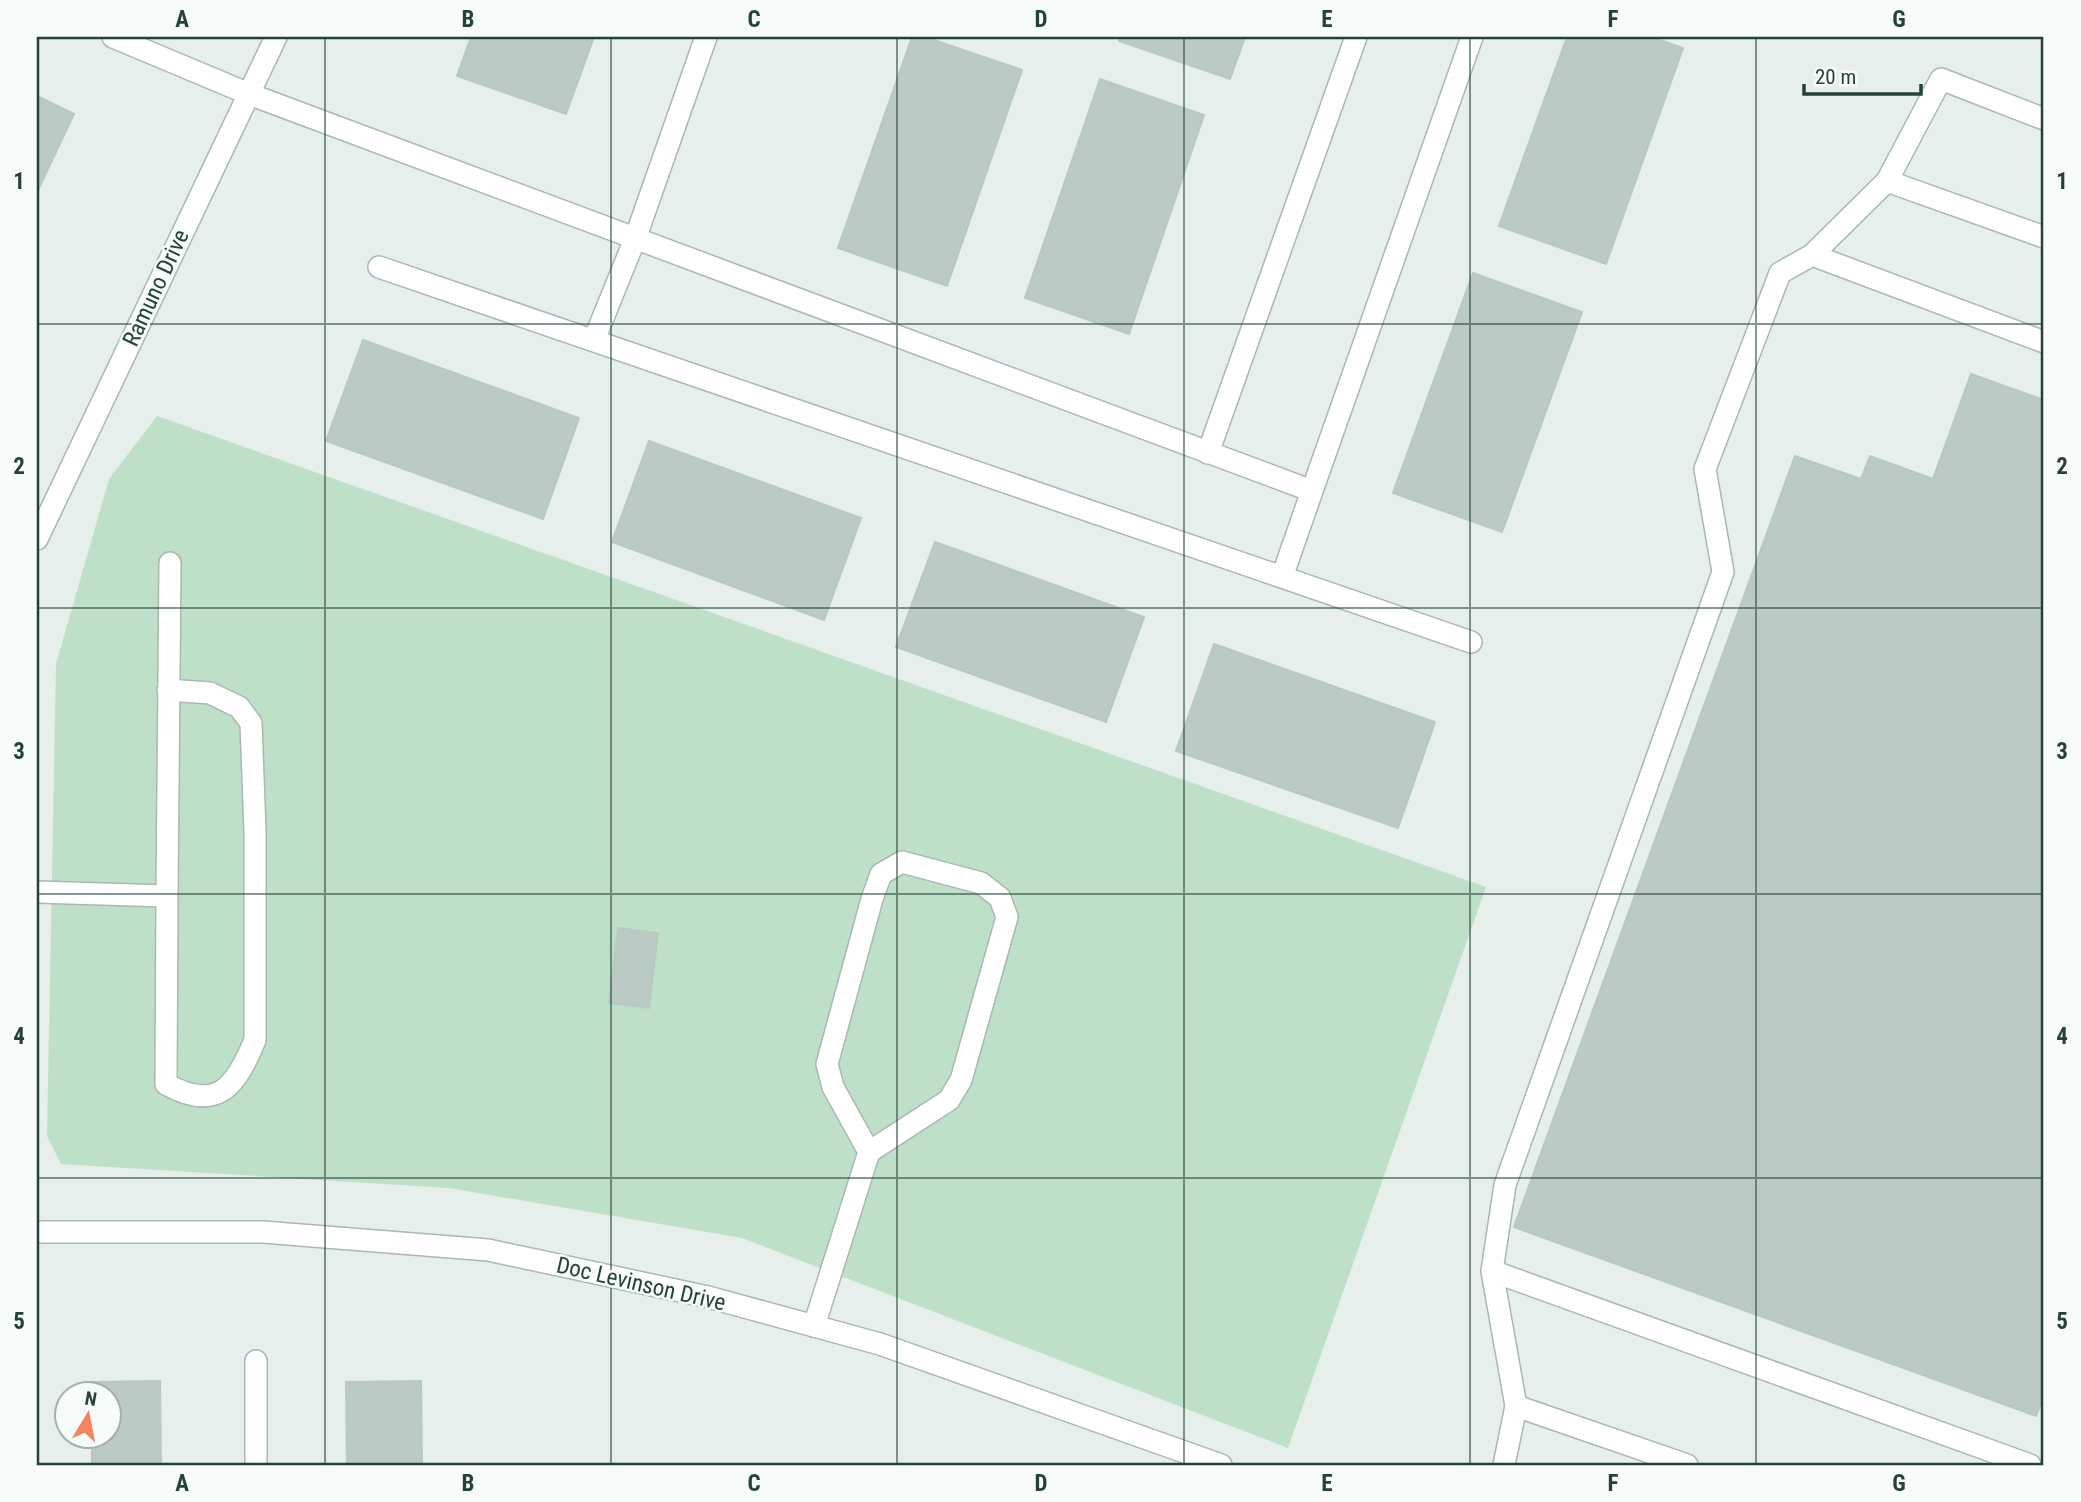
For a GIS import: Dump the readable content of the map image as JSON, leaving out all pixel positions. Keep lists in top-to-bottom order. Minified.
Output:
{"streets":{"street":["Ramuno Drive","Doc Levinson Drive"]},"scale_bar":"20 m","north":"top","grid":{"columns":["A","B","C","D","E","F","G"],"rows":["1","2","3","4","5"]}}
